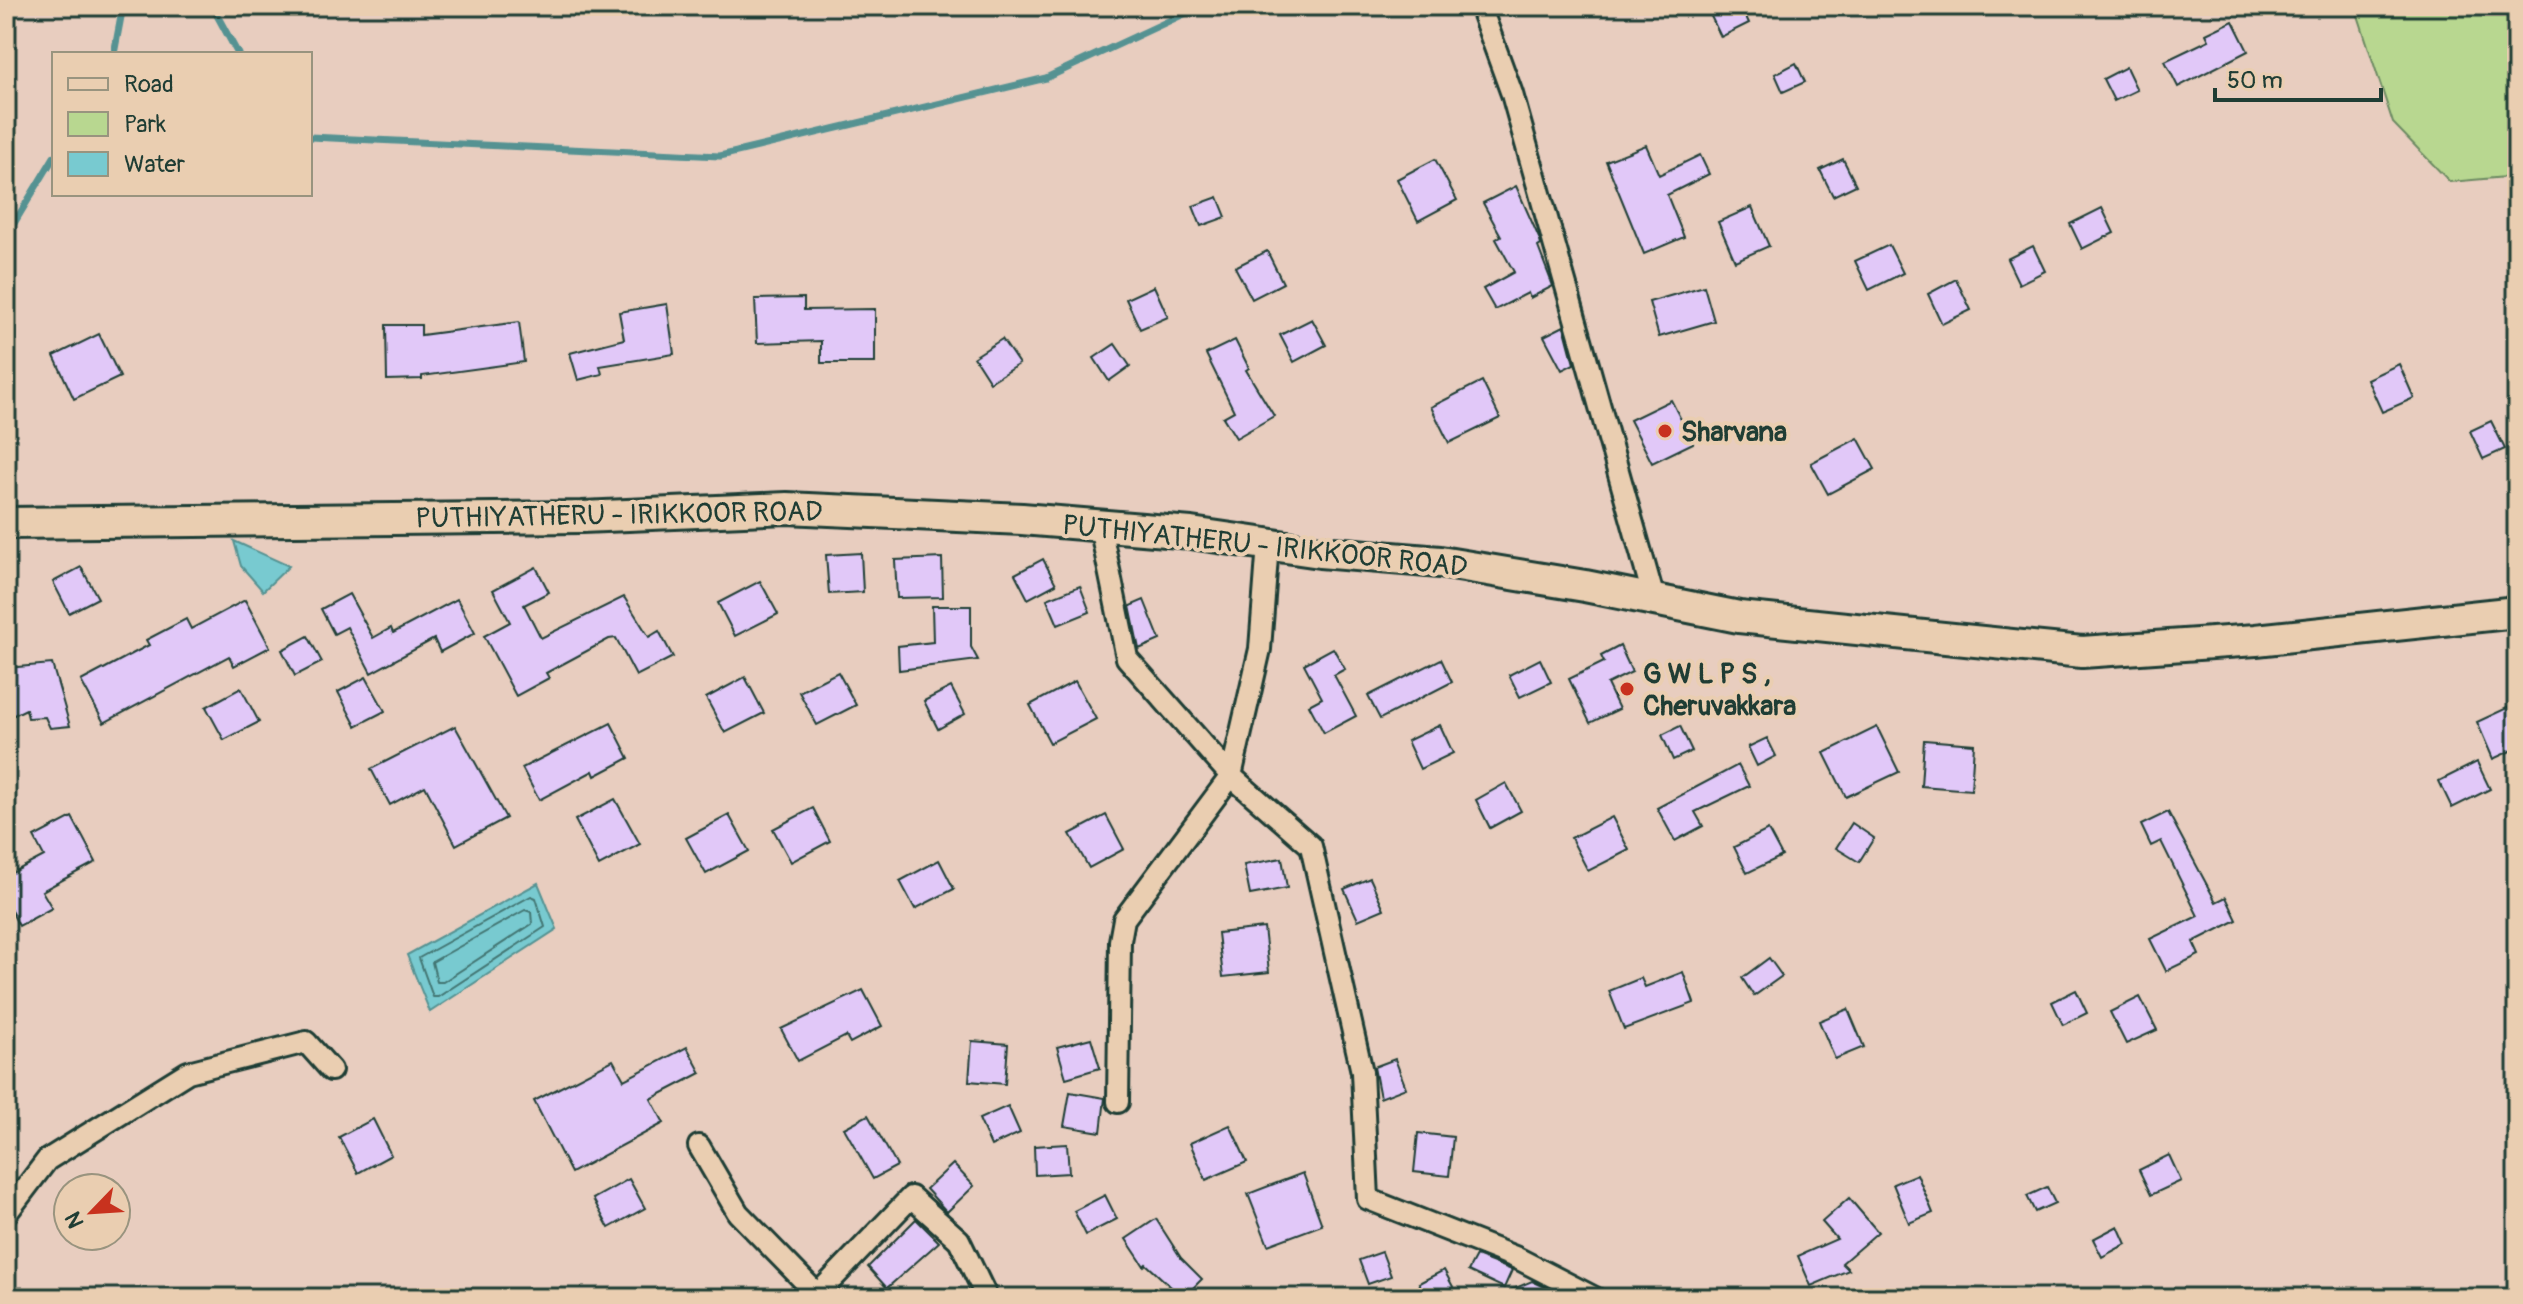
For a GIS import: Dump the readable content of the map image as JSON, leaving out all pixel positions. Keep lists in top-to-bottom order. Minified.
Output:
{"streets":{"main road":["PUTHIYATHERU - IRIKKOOR ROAD"]},"places":["Sharvana","G W L P S , Cheruvakkara"],"legend":["Road","Park","Water"],"scale_bar":"50 m","north":"bottom left"}
